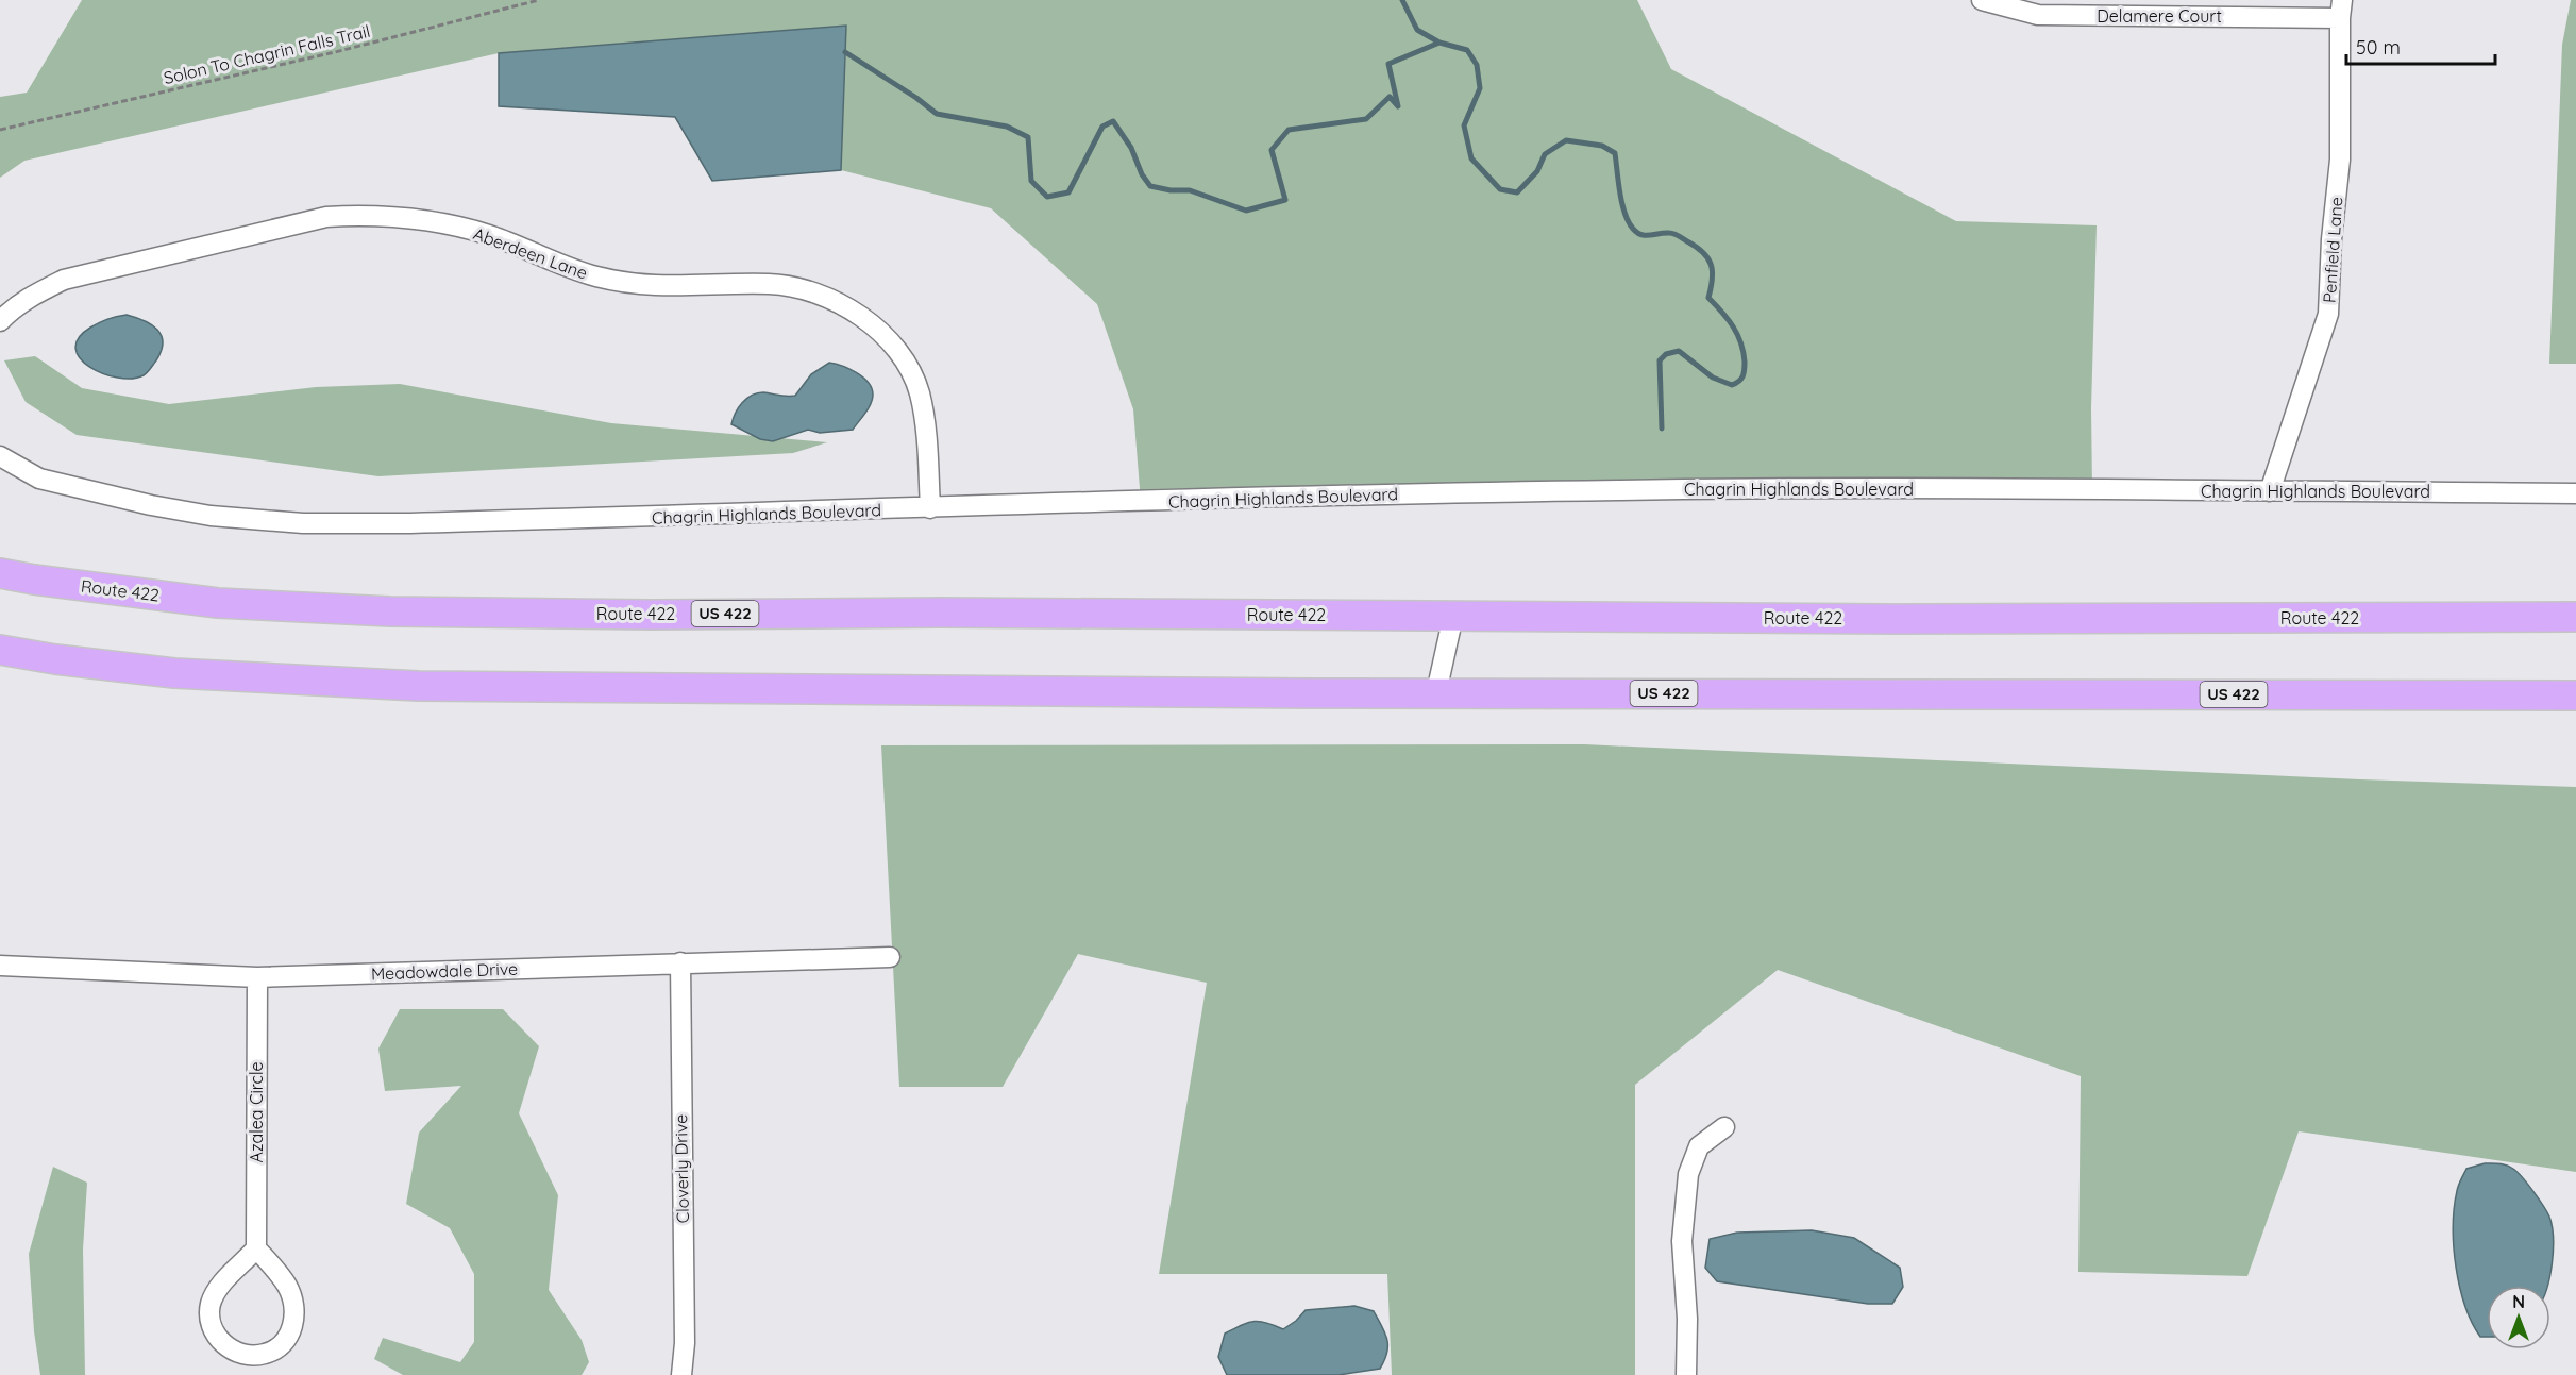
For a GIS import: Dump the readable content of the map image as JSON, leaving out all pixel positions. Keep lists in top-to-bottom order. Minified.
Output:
{"streets":{"highway":["Route 422","US 422"],"street":["Delamere Court","Penfield Lane","Aberdeen Lane","Chagrin Highlands Boulevard","Meadowdale Drive","Azalea Circle","Cloverly Drive"],"path":["Solon To Chagrin Falls Trail"]},"crossings":[["Delamere Court","Penfield Lane"],["Penfield Lane","Chagrin Highlands Boulevard"],["Aberdeen Lane","Chagrin Highlands Boulevard"],["Meadowdale Drive","Azalea Circle"],["Meadowdale Drive","Cloverly Drive"]],"scale_bar":"50 m","north":"top"}
